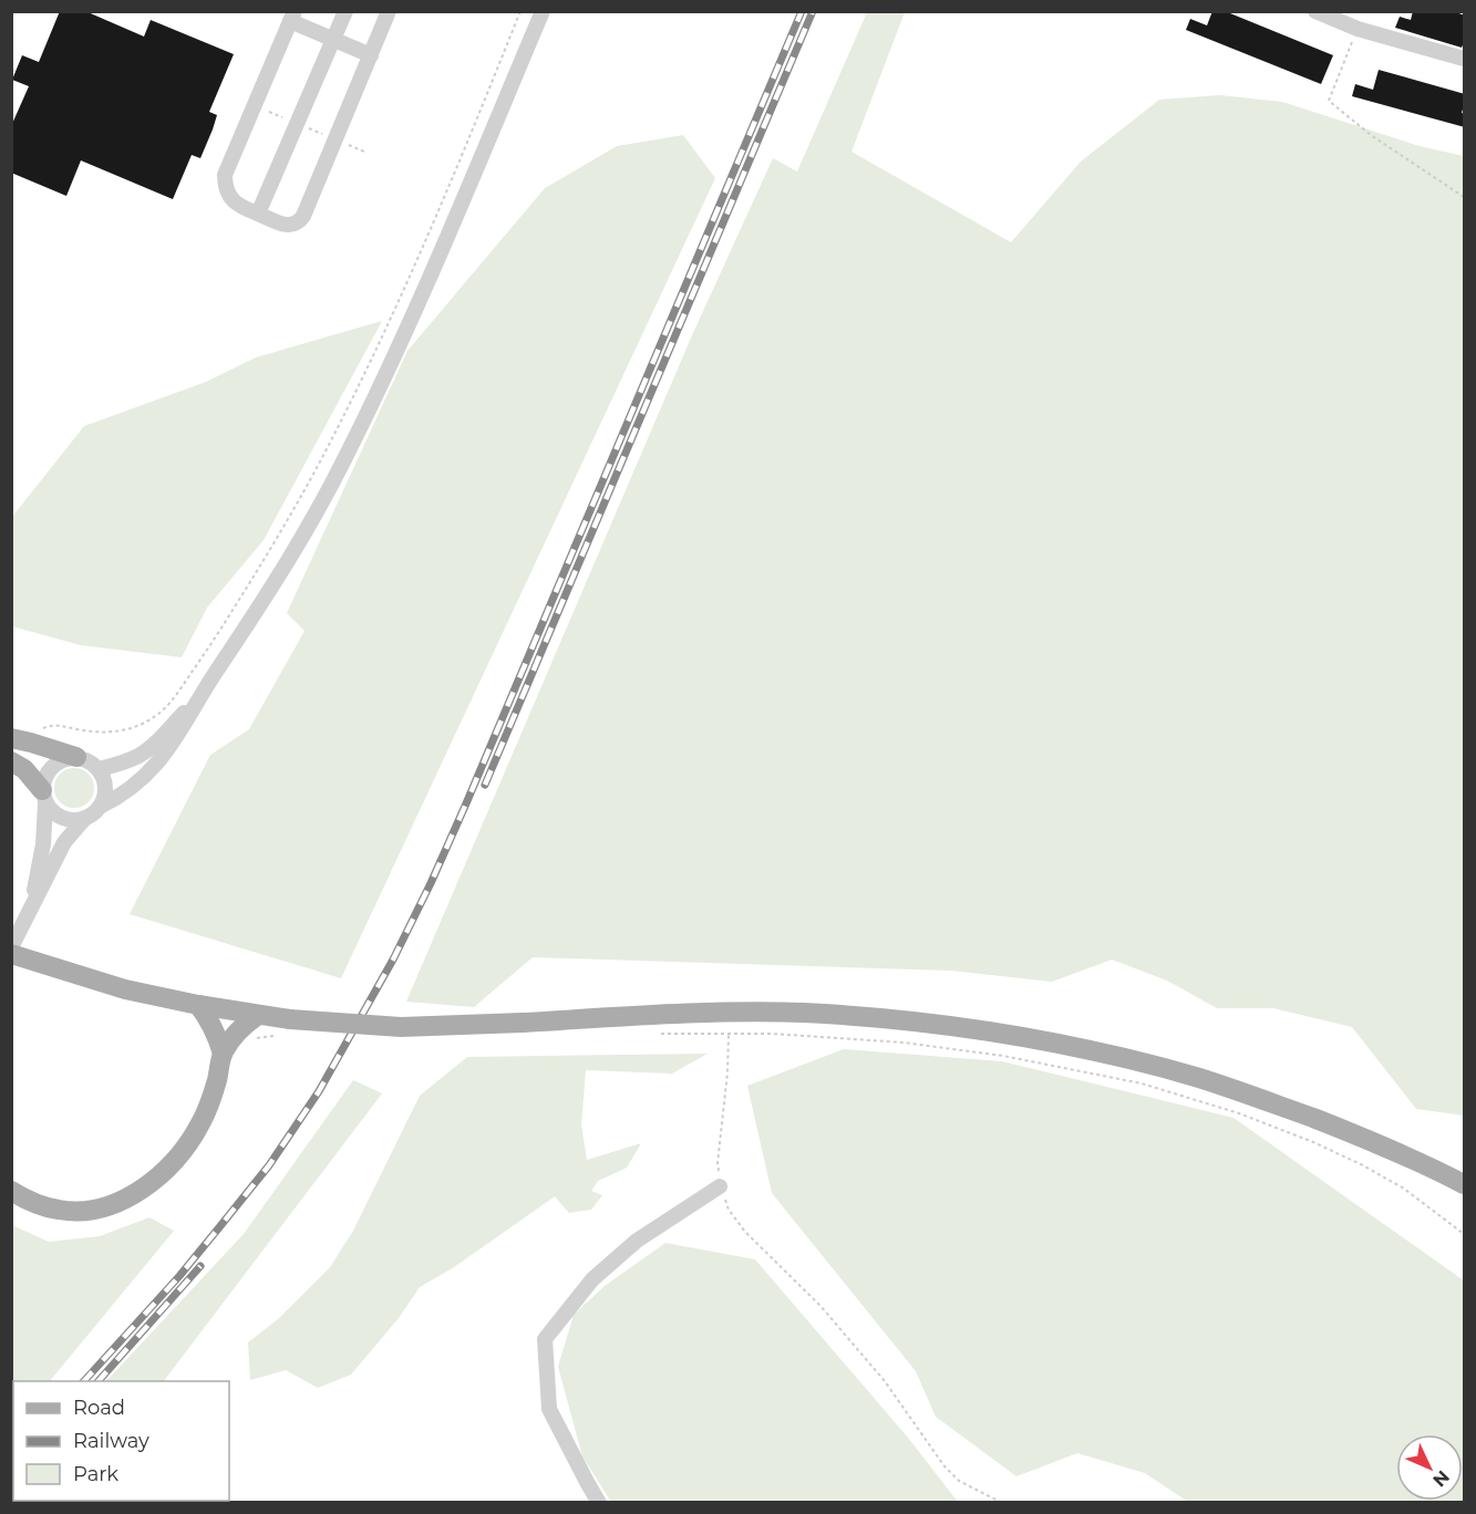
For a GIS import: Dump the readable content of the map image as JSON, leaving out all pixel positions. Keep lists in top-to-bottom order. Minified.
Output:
{"legend":["Road","Railway","Park"],"north":"bottom right"}
